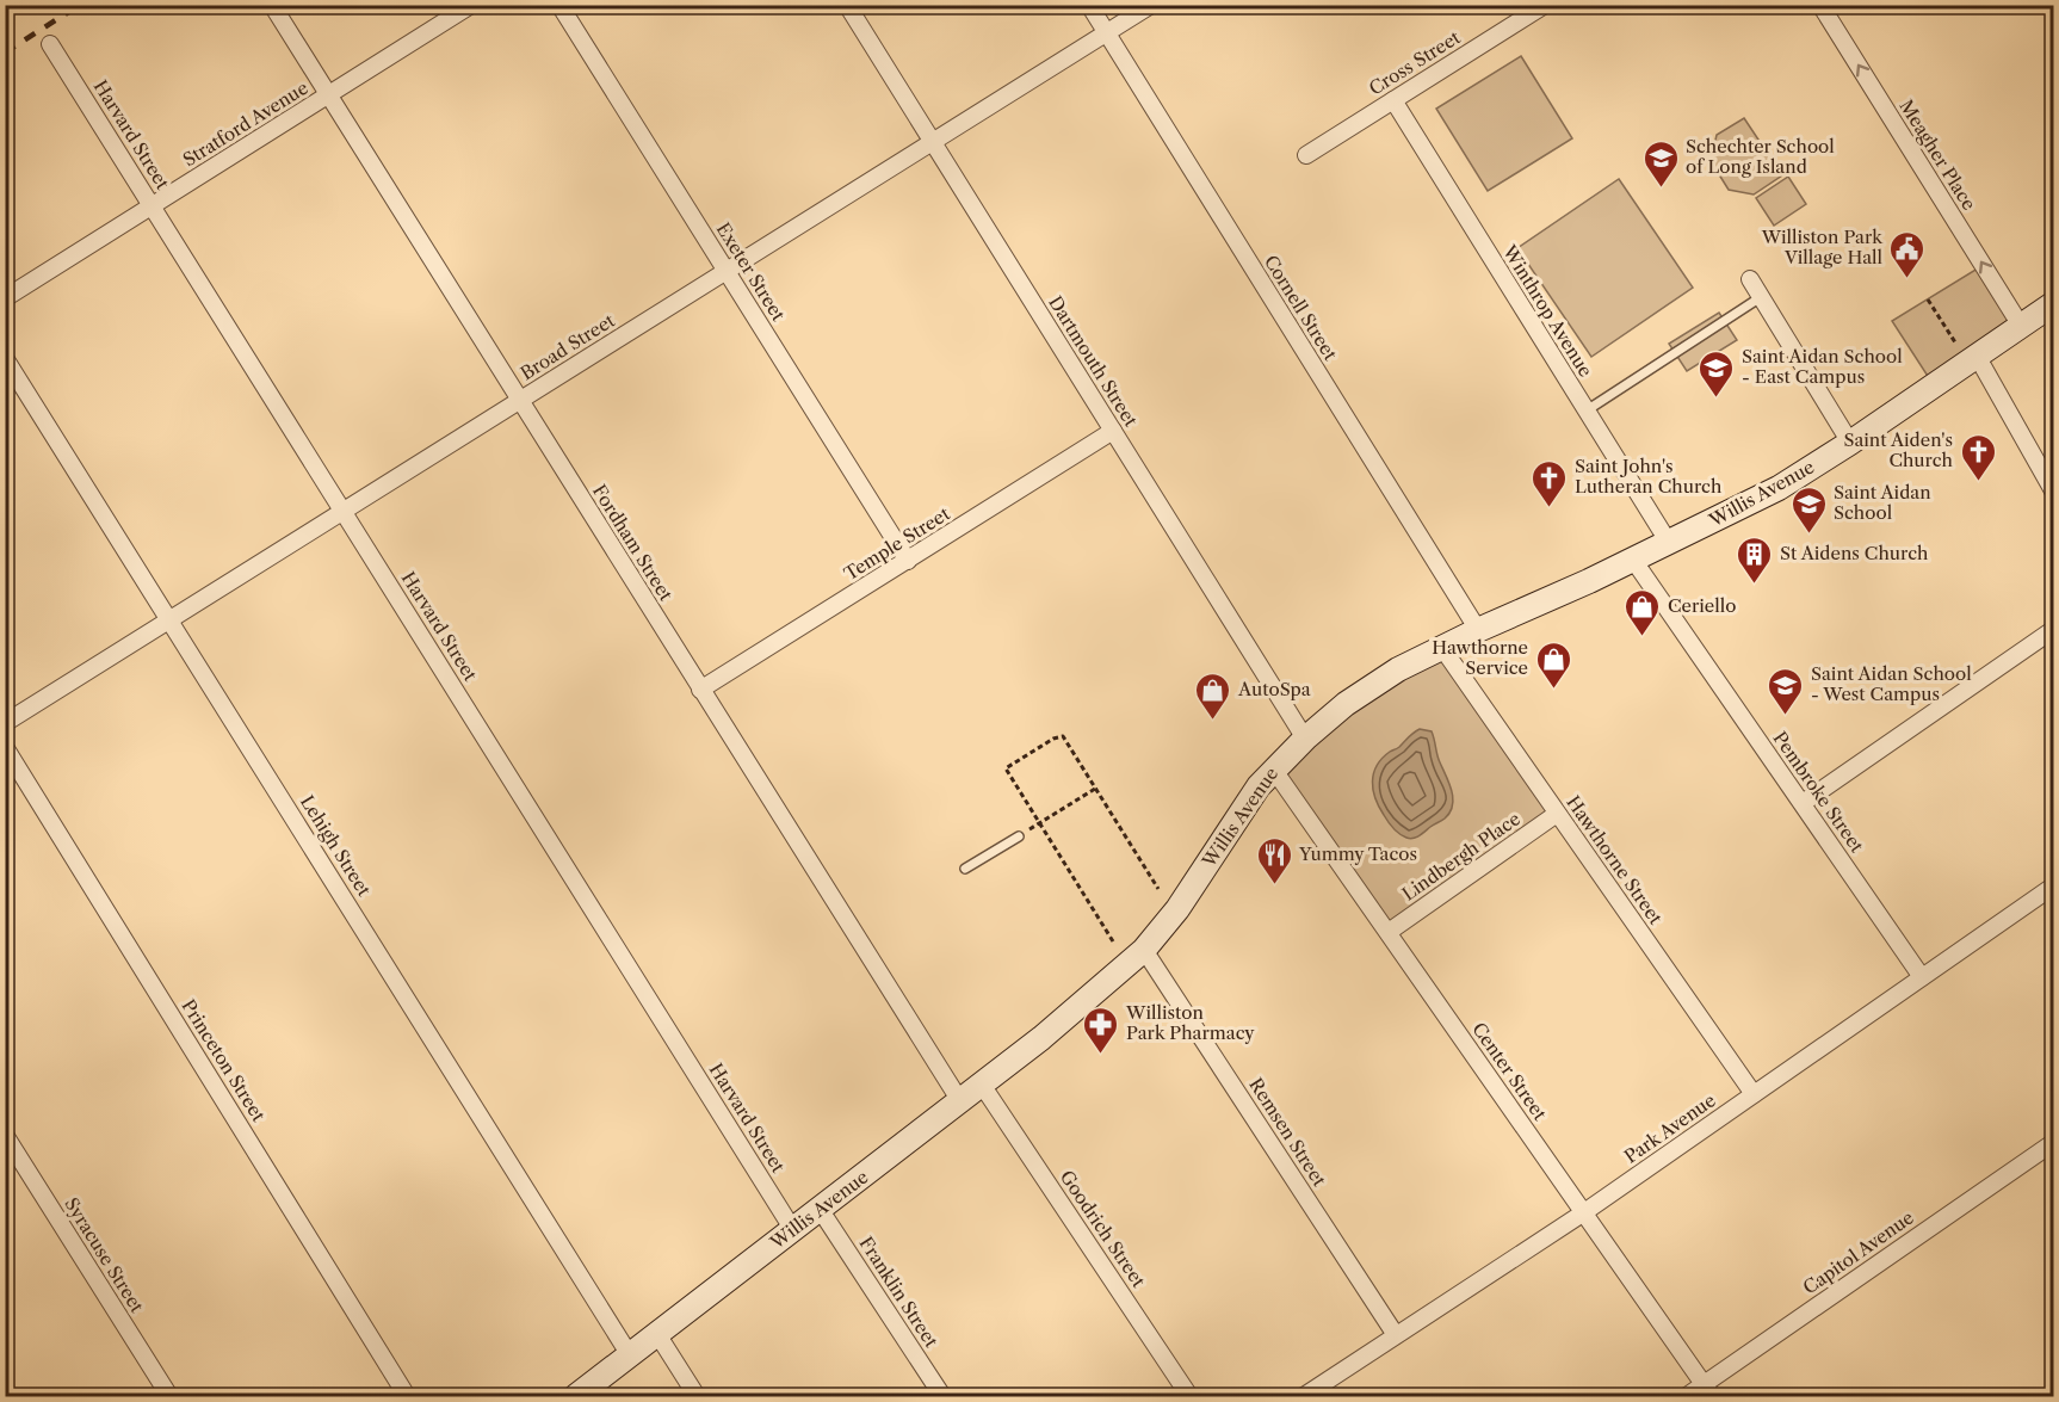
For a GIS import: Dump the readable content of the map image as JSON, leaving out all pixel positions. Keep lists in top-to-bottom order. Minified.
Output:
{"streets":{"main road":["Willis Avenue"],"street":["Cross Street","Stratford Avenue","Harvard Street","Meagher Place","Exeter Street","Cornell Street","Winthrop Avenue","Broad Street","Dartmouth Street","Fordham Street","Temple Street","Pembroke Street","Lehigh Street","Lindbergh Place","Hawthorne Street","Princeton Street","Center Street","Park Avenue","Remsen Street","Goodrich Street","Capitol Avenue","Syracuse Street","Franklin Street"]},"crossings":[["Cross Street","Winthrop Avenue"],["Stratford Avenue","Harvard Street"],["Stratford Avenue","Fordham Street"],["Harvard Street","Broad Street"],["Harvard Street","Willis Avenue"],["Meagher Place","Willis Avenue"],["Exeter Street","Broad Street"],["Exeter Street","Temple Street"],["Cornell Street","Broad Street"],["Cornell Street","Willis Avenue"],["Winthrop Avenue","Willis Avenue"],["Broad Street","Dartmouth Street"],["Broad Street","Fordham Street"],["Broad Street","Lehigh Street"],["Dartmouth Street","Willis Avenue"],["Dartmouth Street","Temple Street"],["Willis Avenue","Fordham Street"],["Willis Avenue","Pembroke Street"],["Willis Avenue","Lehigh Street"],["Willis Avenue","Hawthorne Street"],["Willis Avenue","Center Street"],["Willis Avenue","Remsen Street"],["Willis Avenue","Goodrich Street"],["Willis Avenue","Franklin Street"],["Fordham Street","Temple Street"],["Pembroke Street","Park Avenue"],["Lindbergh Place","Hawthorne Street"],["Lindbergh Place","Center Street"],["Hawthorne Street","Park Avenue"],["Center Street","Park Avenue"],["Center Street","Capitol Avenue"],["Park Avenue","Remsen Street"]],"one_way":["Meagher Place"],"places":{"school or university":["Schechter School of Long Island","Saint Aidan School - East Campus","Saint Aidan School","Saint Aidan School - West Campus"],"public building":["Williston Park Village Hall"],"church":["Saint Aiden's Church","Saint John's Lutheran Church"],"building":["St Aidens Church"],"shop":["Ceriello","Hawthorne Service","AutoSpa"],"restaurant":["Yummy Tacos"],"pharmacy":["Williston Park Pharmacy"]}}
